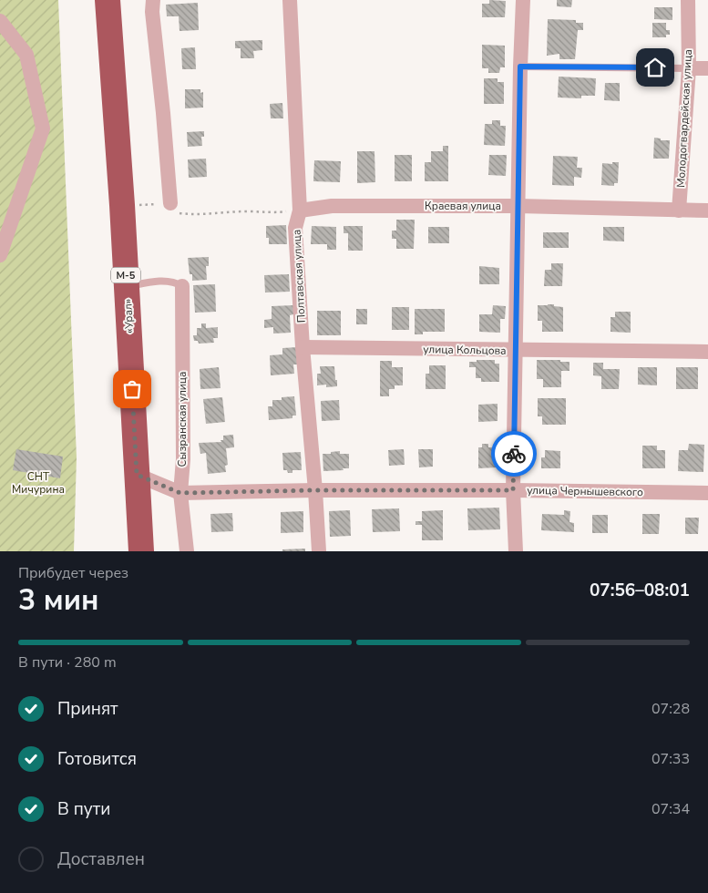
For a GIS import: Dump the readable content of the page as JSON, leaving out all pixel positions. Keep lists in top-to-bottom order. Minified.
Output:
{"streets":{"highway":["М-5","«Урал»"],"street":["Молодогвардейская улица","Краевая улица","Полтавская улица","улица Кольцова","Сызранская улица","улица Чернышевского"]},"crossings":[["Молодогвардейская улица","Краевая улица"],["Краевая улица","Полтавская улица"],["Полтавская улица","улица Кольцова"],["Полтавская улица","улица Чернышевского"],["«Урал»","улица Чернышевского"],["Сызранская улица","улица Чернышевского"]],"parks":["СНТ Мичурина"],"page":{"heading":["3 мин","Прибудет через","07:56–08:01"],"bar":"В пути · 280 m","list":[["Принят","07:28"],["Готовится","07:33"],["В пути","07:34"],"Доставлен"]}}
